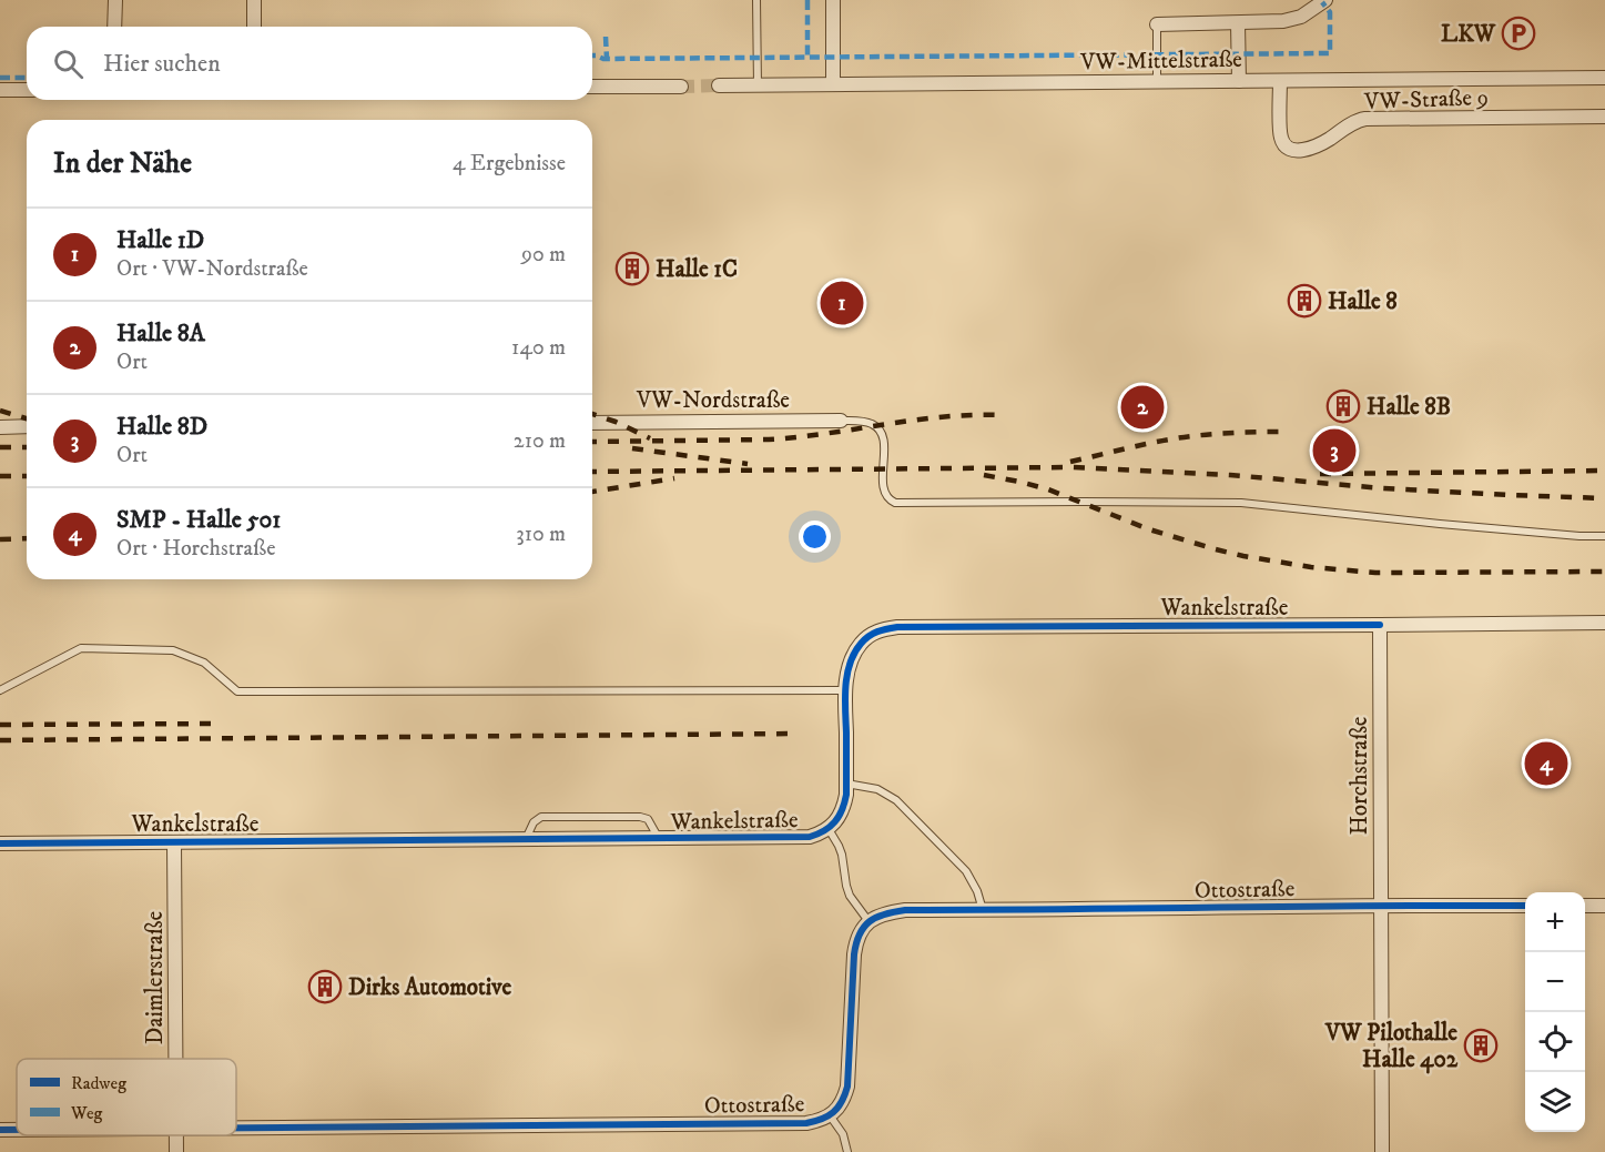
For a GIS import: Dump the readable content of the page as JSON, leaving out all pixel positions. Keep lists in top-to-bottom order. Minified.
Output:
{"streets":{"street":["VW-Mittelstraße","VW-Straße 9","VW-Nordstraße","Wankelstraße","Horchstraße","Ottostraße","Daimlerstraße"]},"crossings":[["VW-Mittelstraße","VW-Straße 9"],["Wankelstraße","Horchstraße"],["Wankelstraße","Daimlerstraße"],["Horchstraße","Ottostraße"]],"places":{"parking":["LKW"],"building":["Halle 1C","Halle 8","Halle 8B","Dirks Automotive","VW Pilothalle Halle 402"]},"legend":["Radweg","Weg"],"page":{"search":"Hier suchen","heading":["In der Nähe","4 Ergebnisse"],"list":[{"mark":"1","name":"Halle 1D","note":"Ort · VW-Nordstraße","value":"90 m"},{"mark":"2","name":"Halle 8A","note":"Ort","value":"140 m"},{"mark":"3","name":"Halle 8D","note":"Ort","value":"210 m"},{"mark":"4","name":"SMP - Halle 501","note":"Ort · Horchstraße","value":"310 m"}],"pins":["1","2","3","4"],"map_buttons":["+","−"]}}
